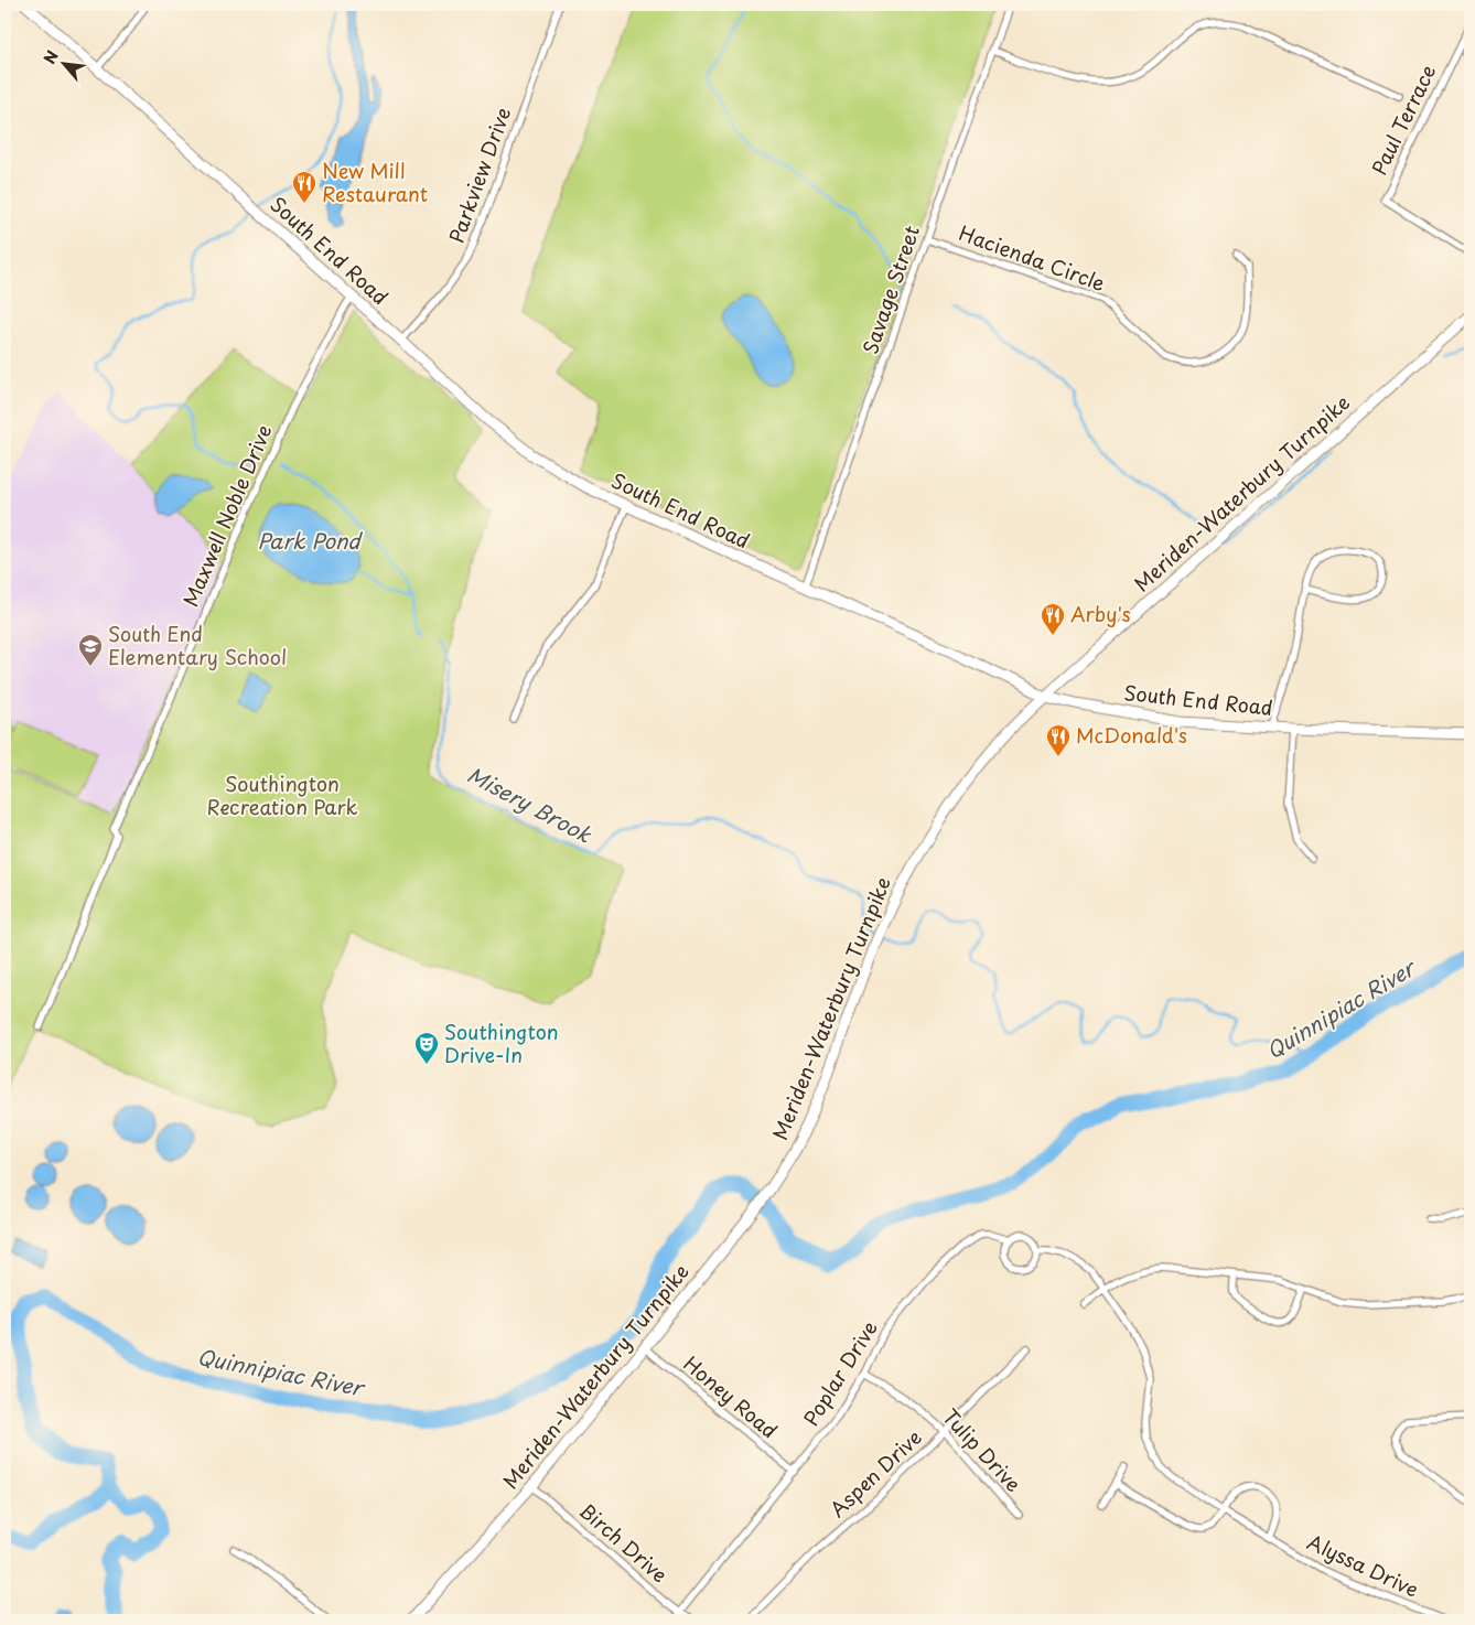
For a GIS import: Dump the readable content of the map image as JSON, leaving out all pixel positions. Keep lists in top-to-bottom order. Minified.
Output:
{"streets":{"main road":["South End Road","Meriden-Waterbury Turnpike"],"street":["Paul Terrace","Parkview Drive","Hacienda Circle","Savage Street","Maxwell Noble Drive","Poplar Drive","Honey Road","Tulip Drive","Aspen Drive","Birch Drive","Alyssa Drive"]},"crossings":[["Parkview Drive","South End Road"],["South End Road","Savage Street"],["South End Road","Meriden-Waterbury Turnpike"],["South End Road","Maxwell Noble Drive"],["Hacienda Circle","Savage Street"],["Meriden-Waterbury Turnpike","Honey Road"],["Meriden-Waterbury Turnpike","Birch Drive"],["Poplar Drive","Honey Road"],["Poplar Drive","Tulip Drive"],["Poplar Drive","Birch Drive"],["Poplar Drive","Alyssa Drive"],["Tulip Drive","Aspen Drive"]],"water":["Park Pond","Misery Brook","Quinnipiac River"],"parks":["Southington Recreation Park"],"places":{"restaurant":["New Mill Restaurant","Arby's","McDonald's"],"school or university":["South End Elementary School"],"theatre":["Southington Drive-In"]},"north":"top left"}
